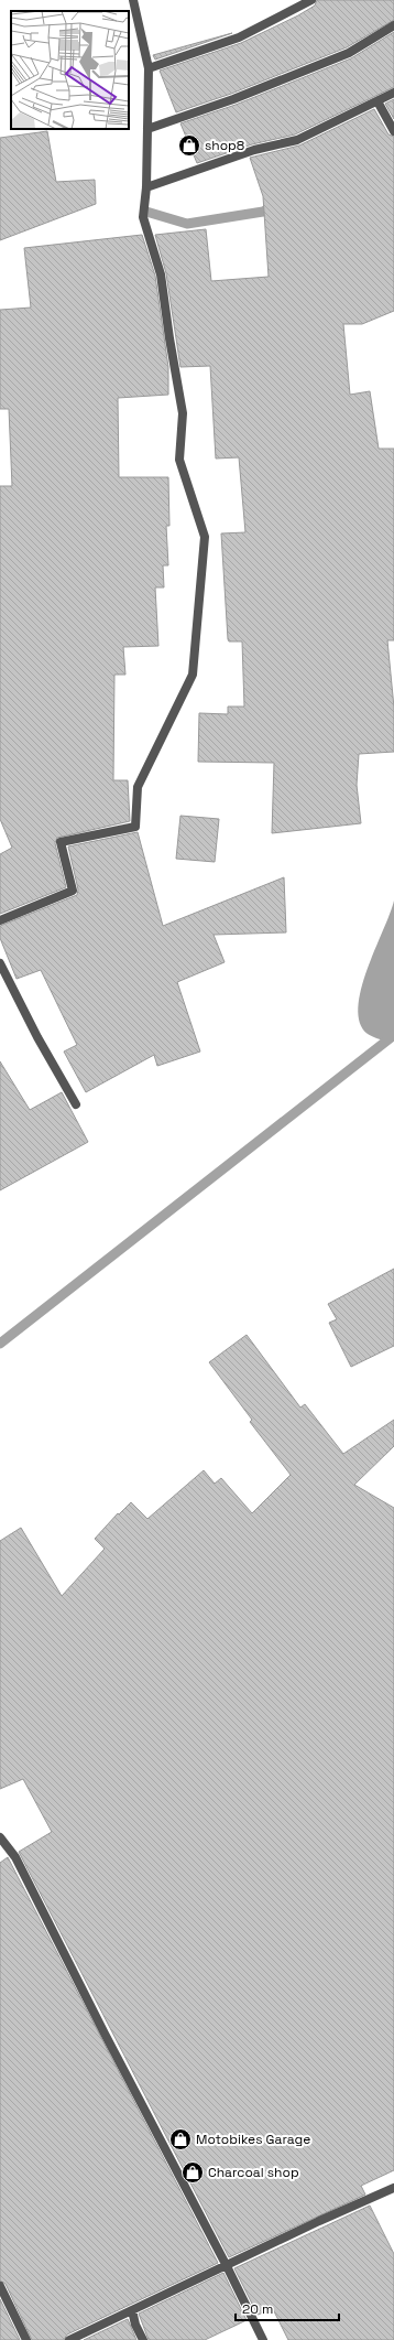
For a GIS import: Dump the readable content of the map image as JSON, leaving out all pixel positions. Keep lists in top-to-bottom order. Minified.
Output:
{"places":{"shop":["shop8","Motobikes Garage","Charcoal shop"]},"scale_bar":"20 m"}
